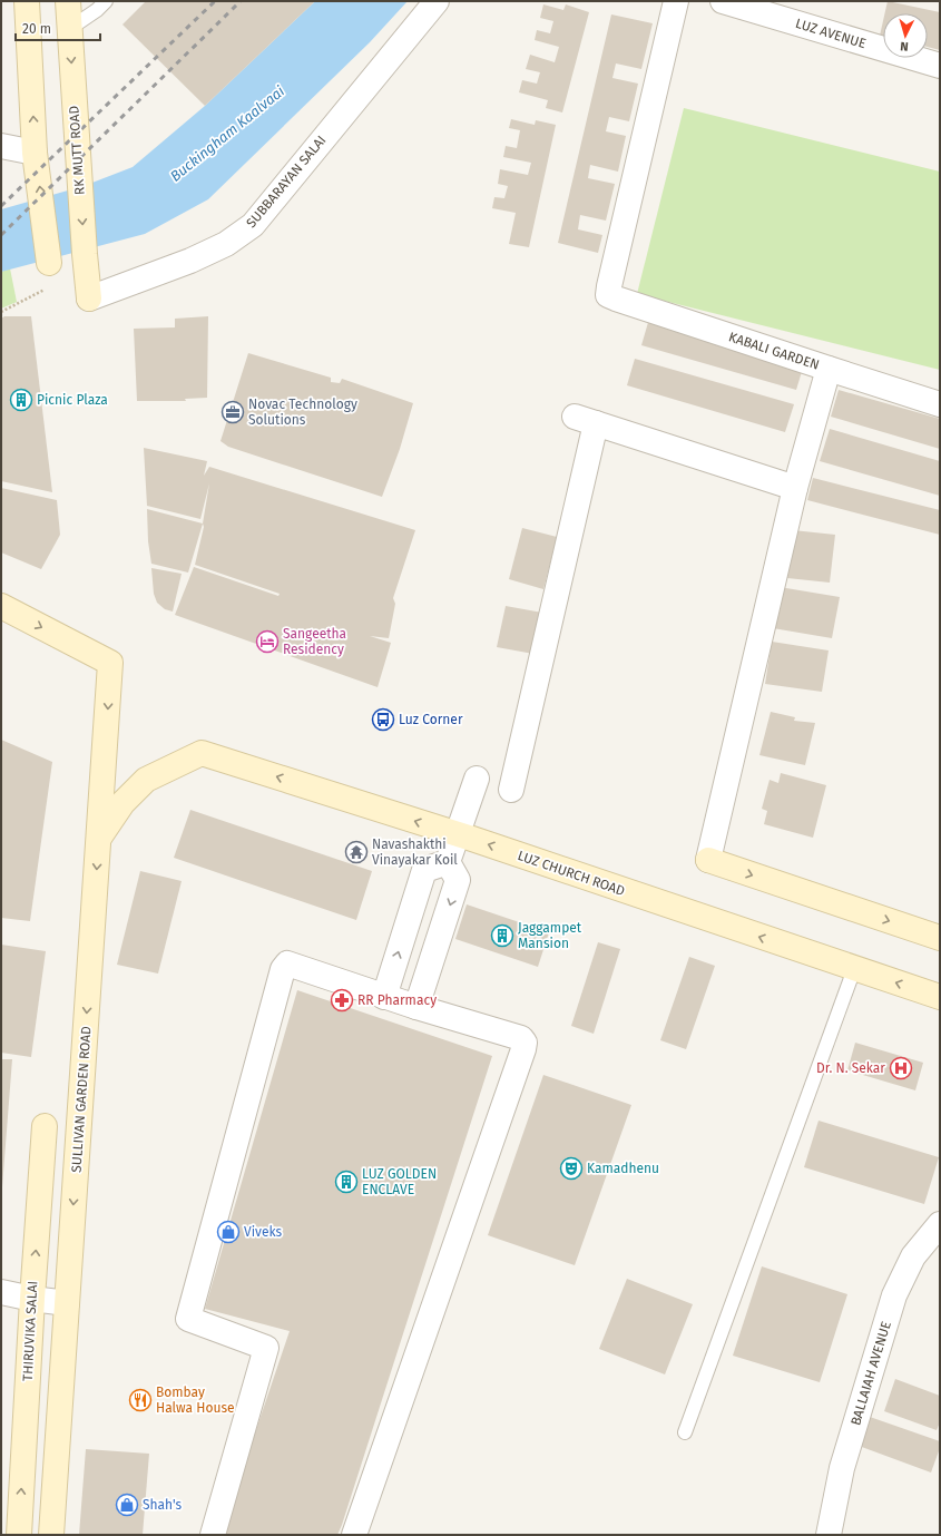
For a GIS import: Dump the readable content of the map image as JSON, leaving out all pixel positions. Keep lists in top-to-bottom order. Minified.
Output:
{"streets":{"main road":["RK MUTT ROAD","LUZ CHURCH ROAD","SULLIVAN GARDEN ROAD","THIRUVIKA SALAI"],"street":["LUZ AVENUE","SUBBARAYAN SALAI","KABALI GARDEN","BALLAIAH AVENUE"]},"crossings":[["RK MUTT ROAD","SUBBARAYAN SALAI"],["LUZ CHURCH ROAD","SULLIVAN GARDEN ROAD"]],"one_way":["LUZ CHURCH ROAD","SULLIVAN GARDEN ROAD","THIRUVIKA SALAI"],"water":["Buckingham Kaalvaai"],"places":{"building":["Picnic Plaza","Jaggampet Mansion","LUZ GOLDEN ENCLAVE"],"office":["Novac Technology Solutions"],"hotel":["Sangeetha Residency"],"bus stop":["Luz Corner"],"temple":["Navashakthi Vinayakar Koil"],"pharmacy":["RR Pharmacy"],"hospital":["Dr. N. Sekar"],"theatre":["Kamadhenu"],"shop":["Viveks","Shah's"],"restaurant":["Bombay Halwa House"]},"scale_bar":"20 m","north":"bottom"}
